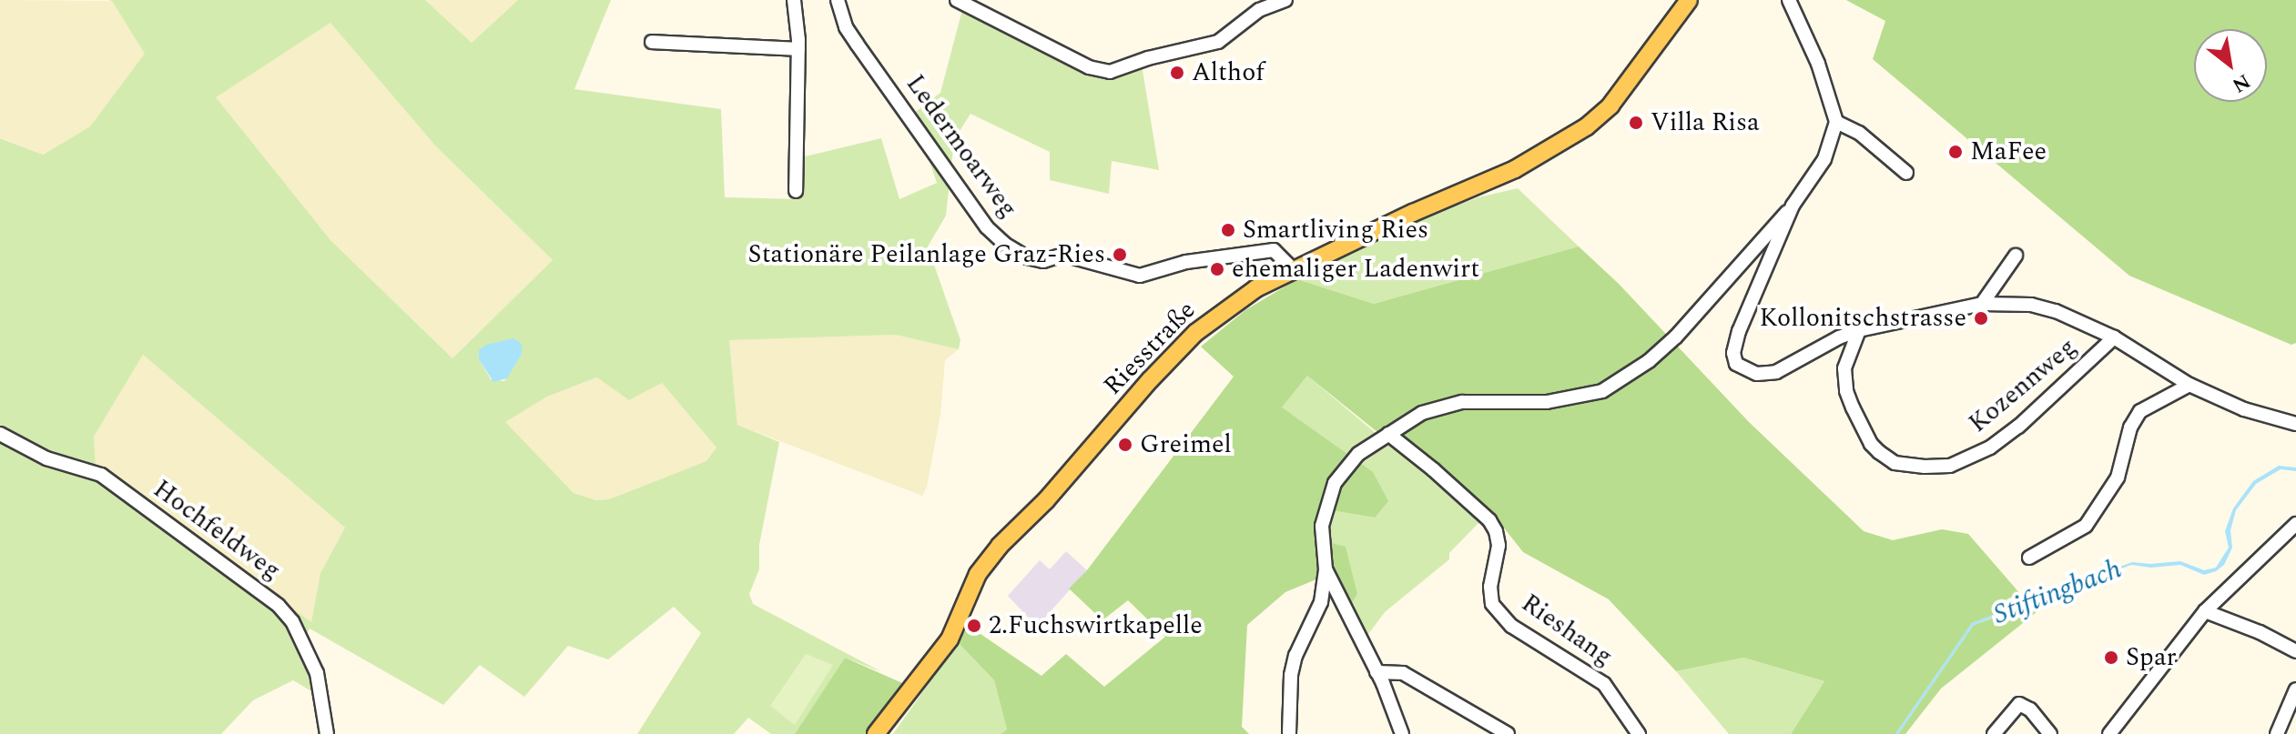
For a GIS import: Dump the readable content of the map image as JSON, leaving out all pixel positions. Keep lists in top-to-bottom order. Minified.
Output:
{"streets":{"main road":["Riesstraße"],"street":["Ledermoarweg","Kozennweg","Hochfeldweg","Rieshang"]},"crossings":[["Ledermoarweg","Riesstraße"]],"water":["Stiftingbach"],"places":["Althof","Villa Risa","MaFee","Smartliving Ries","Stationäre Peilanlage Graz-Ries","ehemaliger Ladenwirt","Kollonitschstrasse","Greimel","2.Fuchswirtkapelle","Spar"],"north":"bottom right"}
